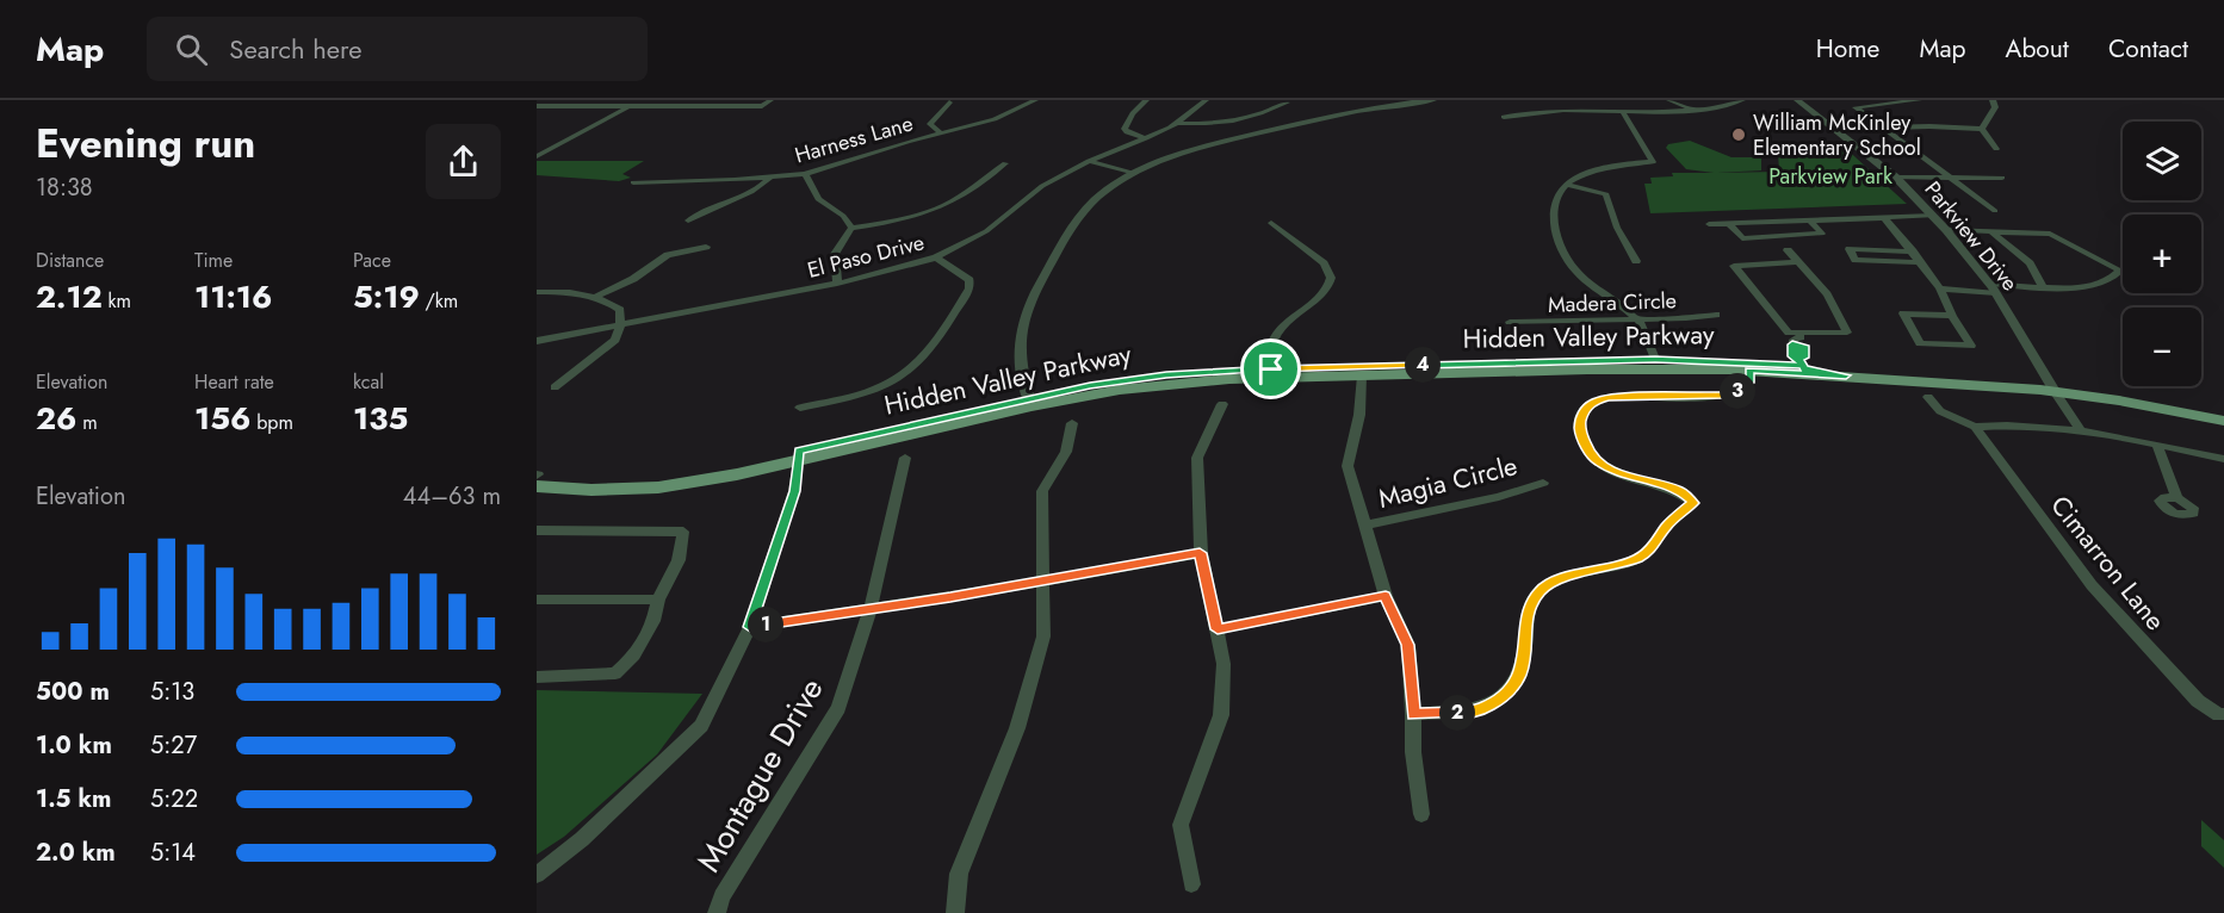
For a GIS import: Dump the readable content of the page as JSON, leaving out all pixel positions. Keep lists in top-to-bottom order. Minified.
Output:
{"streets":{"main road":["Hidden Valley Parkway"],"street":["Harness Lane","Parkview Drive","El Paso Drive","Madera Circle","Magia Circle","Cimarron Lane","Montague Drive"]},"crossings":[["Parkview Drive","Hidden Valley Parkway"]],"parks":["Parkview Park"],"places":["William McKinley Elementary School"],"page":{"header":"Map","search":"Search here","nav":["Home","Map","About","Contact"],"heading":["Evening run","18:38"],"map_buttons":["+","−"],"stats":[["Distance","2.12 km"],["Time","11:16"],["Pace","5:19 /km"],["Elevation","26 m"],["Heart rate","156 bpm"],["kcal","135"]],"pins":["4","3","1","2"],"chart":["Elevation","44–63 m"],"list":[{"name":"500 m","note":"5:13"},{"name":"1.0 km","note":"5:27"},{"name":"1.5 km","note":"5:22"},{"name":"2.0 km","note":"5:14"}]}}
